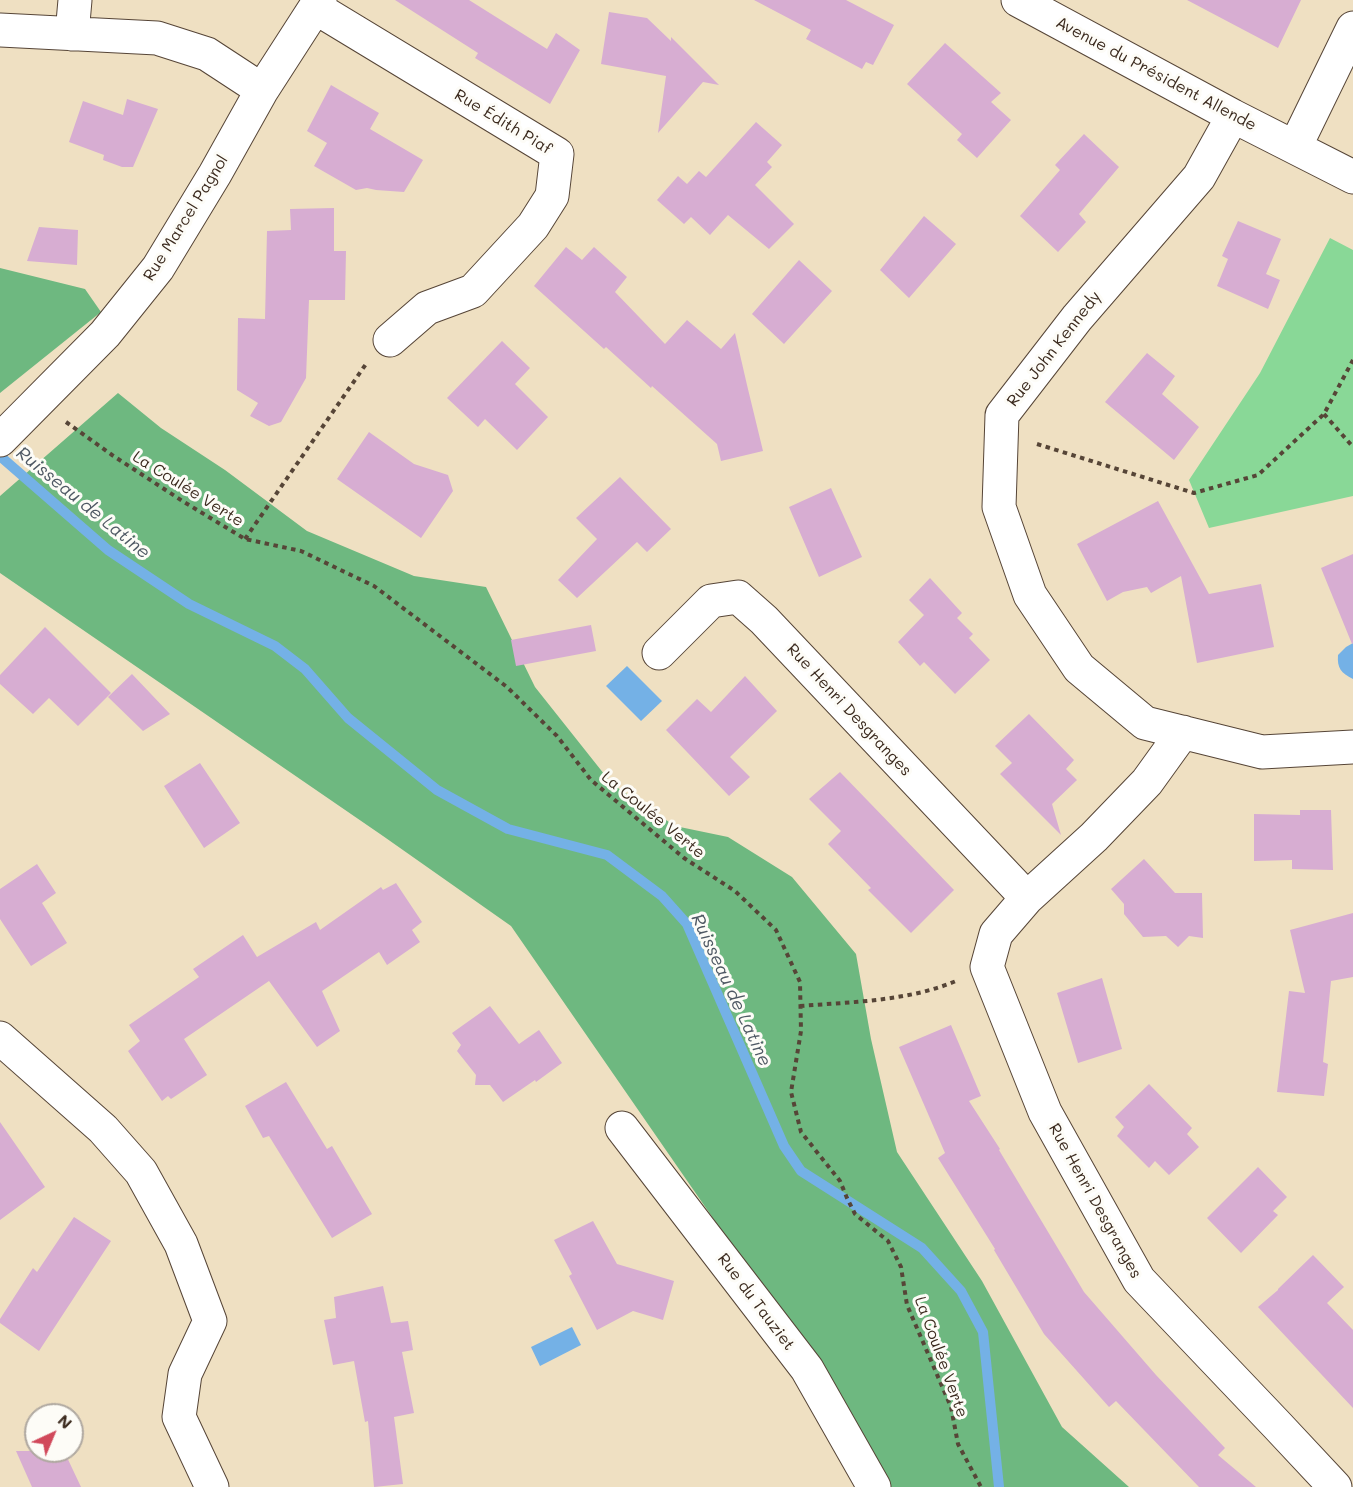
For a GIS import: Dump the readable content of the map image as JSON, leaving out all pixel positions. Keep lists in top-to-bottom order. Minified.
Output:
{"streets":{"street":["Avenue du Président Allende","Rue Édith Piaf","Rue Marcel Pagnol","Rue John Kennedy","Rue Henri Desgranges","Rue du Tauziet"],"path":["La Coulée Verte"]},"crossings":[["Avenue du Président Allende","Rue John Kennedy"],["Rue Édith Piaf","Rue Marcel Pagnol"],["Rue Marcel Pagnol","La Coulée Verte"]],"water":["Ruisseau de Latine"],"north":"top right"}
